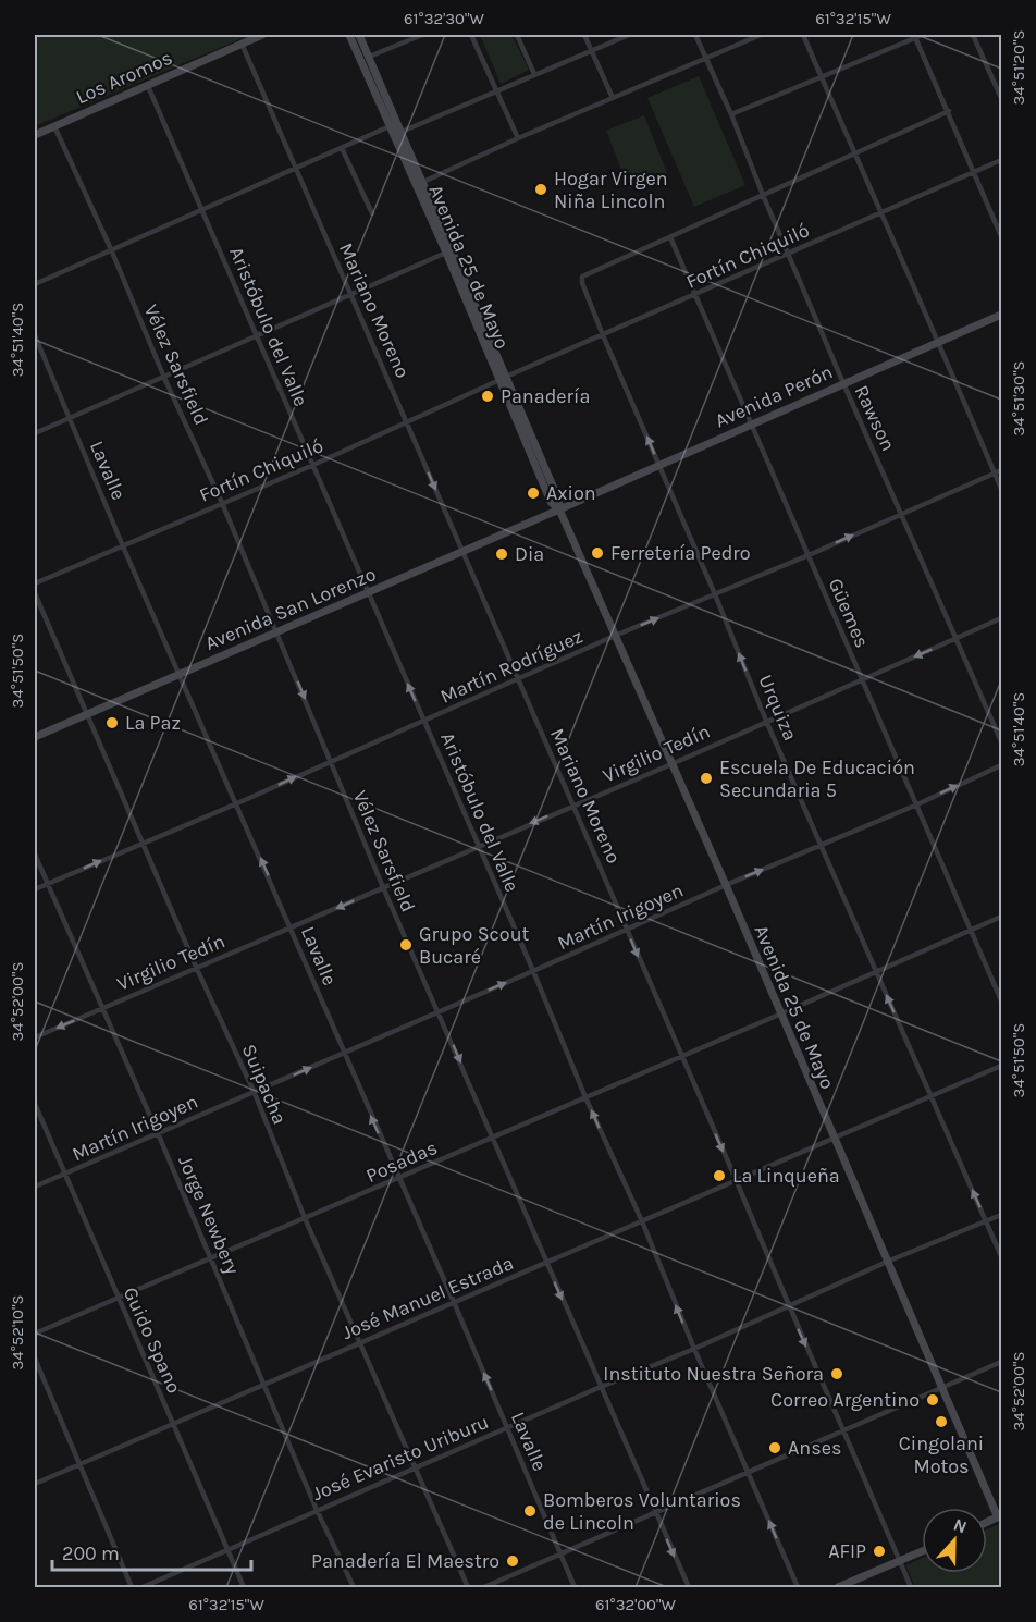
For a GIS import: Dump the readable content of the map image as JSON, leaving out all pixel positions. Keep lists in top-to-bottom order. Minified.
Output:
{"streets":{"main road":["Los Aromos","Avenida 25 de Mayo","Avenida Perón","Avenida San Lorenzo"],"street":["Fortín Chiquiló","Mariano Moreno","Aristóbulo del Valle","Vélez Sarsfield","Rawson","Lavalle","Güemes","Martín Rodríguez","Urquiza","Virgilio Tedín","Martín Irigoyen","Suipacha","Posadas","Jorge Newbery","José Manuel Estrada","Guido Spano","José Evaristo Uriburu"]},"crossings":[["Los Aromos","Mariano Moreno"],["Los Aromos","Aristóbulo del Valle"],["Los Aromos","Vélez Sarsfield"],["Fortín Chiquiló","Avenida 25 de Mayo"],["Fortín Chiquiló","Mariano Moreno"],["Fortín Chiquiló","Aristóbulo del Valle"],["Fortín Chiquiló","Vélez Sarsfield"],["Fortín Chiquiló","Rawson"],["Fortín Chiquiló","Lavalle"],["Fortín Chiquiló","Güemes"],["Fortín Chiquiló","Urquiza"],["Avenida 25 de Mayo","Avenida Perón"],["Avenida 25 de Mayo","Avenida San Lorenzo"],["Avenida 25 de Mayo","Martín Rodríguez"],["Avenida 25 de Mayo","Virgilio Tedín"],["Avenida 25 de Mayo","Martín Irigoyen"],["Avenida 25 de Mayo","Posadas"],["Avenida 25 de Mayo","José Manuel Estrada"],["Avenida 25 de Mayo","José Evaristo Uriburu"],["Mariano Moreno","Avenida San Lorenzo"],["Mariano Moreno","Martín Rodríguez"],["Mariano Moreno","Virgilio Tedín"],["Mariano Moreno","Martín Irigoyen"],["Mariano Moreno","Posadas"],["Mariano Moreno","José Manuel Estrada"],["Mariano Moreno","José Evaristo Uriburu"],["Aristóbulo del Valle","Avenida San Lorenzo"],["Aristóbulo del Valle","Martín Rodríguez"],["Aristóbulo del Valle","Virgilio Tedín"],["Aristóbulo del Valle","Martín Irigoyen"],["Aristóbulo del Valle","Posadas"],["Aristóbulo del Valle","José Manuel Estrada"],["Aristóbulo del Valle","José Evaristo Uriburu"],["Vélez Sarsfield","Avenida San Lorenzo"],["Vélez Sarsfield","Martín Rodríguez"],["Vélez Sarsfield","Virgilio Tedín"],["Vélez Sarsfield","Martín Irigoyen"],["Vélez Sarsfield","Posadas"],["Vélez Sarsfield","José Manuel Estrada"],["Vélez Sarsfield","José Evaristo Uriburu"],["Avenida Perón","Rawson"],["Avenida Perón","Avenida San Lorenzo"],["Avenida Perón","Güemes"],["Avenida Perón","Urquiza"],["Rawson","Martín Rodríguez"],["Rawson","Virgilio Tedín"],["Lavalle","Avenida San Lorenzo"],["Lavalle","Martín Rodríguez"],["Lavalle","Virgilio Tedín"],["Lavalle","Martín Irigoyen"],["Lavalle","Posadas"],["Lavalle","José Manuel Estrada"],["Lavalle","José Evaristo Uriburu"],["Avenida San Lorenzo","Suipacha"],["Güemes","Martín Rodríguez"],["Güemes","Urquiza"],["Güemes","Virgilio Tedín"],["Güemes","Martín Irigoyen"],["Güemes","Posadas"],["Martín Rodríguez","Urquiza"],["Martín Rodríguez","Suipacha"],["Martín Rodríguez","Jorge Newbery"],["Urquiza","Virgilio Tedín"],["Urquiza","Martín Irigoyen"],["Urquiza","Posadas"],["Urquiza","José Manuel Estrada"],["Urquiza","José Evaristo Uriburu"],["Virgilio Tedín","Suipacha"],["Virgilio Tedín","Jorge Newbery"],["Martín Irigoyen","Suipacha"],["Martín Irigoyen","Jorge Newbery"],["Martín Irigoyen","Guido Spano"],["Suipacha","Posadas"],["Suipacha","José Manuel Estrada"],["Suipacha","José Evaristo Uriburu"],["Posadas","Jorge Newbery"],["Posadas","Guido Spano"],["Jorge Newbery","José Manuel Estrada"],["Jorge Newbery","José Evaristo Uriburu"],["José Manuel Estrada","Guido Spano"],["Guido Spano","José Evaristo Uriburu"]],"one_way":["Martín Rodríguez","Urquiza","Virgilio Tedín","Martín Irigoyen"],"places":["Hogar Virgen Niña Lincoln","Panadería","Axion","Ferretería Pedro","Dia","La Paz","Escuela De Educación Secundaria 5","Grupo Scout Bucaré","La Linqueña","Instituto Nuestra Señora","Correo Argentino","Cingolani Motos","Anses","Bomberos Voluntarios de Lincoln","AFIP","Panadería El Maestro"],"scale_bar":"200 m","north":"top","coordinates":["61°32'30\"W","61°32'15\"W","34°51'20\"S","34°51'40\"S","34°51'30\"S","34°51'50\"S","34°52'00\"S","34°52'10\"S","61°32'00\"W"]}
